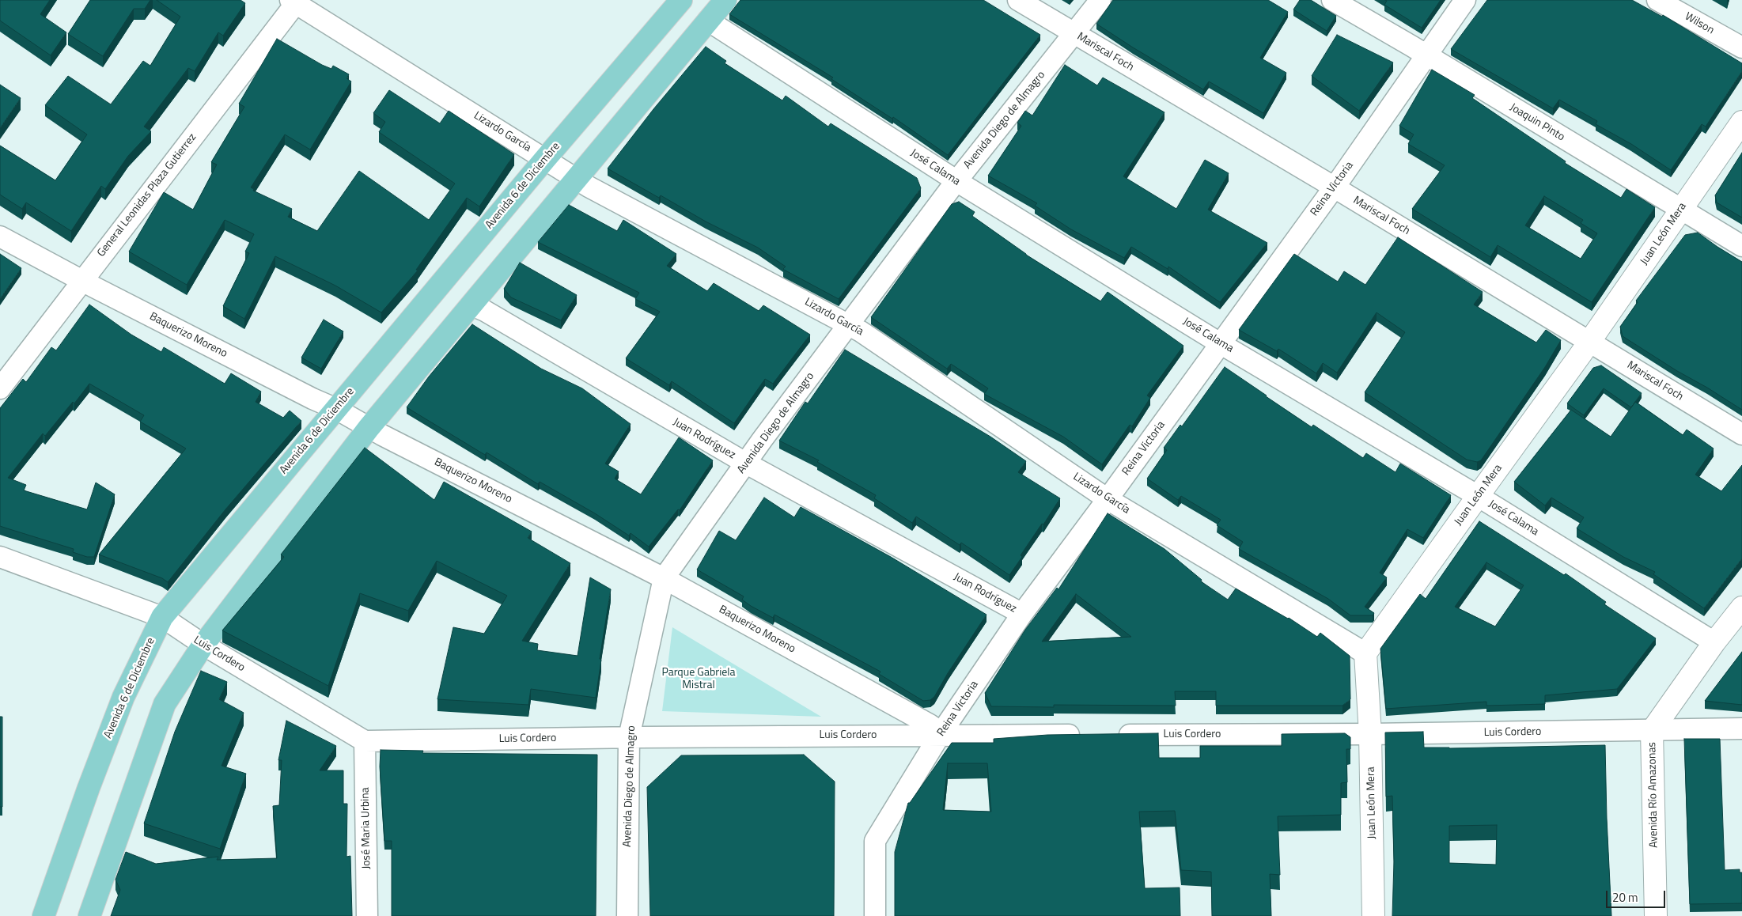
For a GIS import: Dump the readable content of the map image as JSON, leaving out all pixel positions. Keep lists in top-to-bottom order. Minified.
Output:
{"streets":{"main road":["Avenida 6 de Diciembre"],"street":["Wilson","Mariscal Foch","Avenida Diego de Almagro","Joaquin Pinto","Lizardo García","José Calama","Reina Victoria","General Leonidas Plaza Gutierrez","Juan León Mera","Baquerizo Moreno","Juan Rodríguez","Luis Cordero","Avenida Río Amazonas","José Maria Urbina"]},"crossings":[["Mariscal Foch","Avenida Diego de Almagro"],["Mariscal Foch","Reina Victoria"],["Mariscal Foch","Juan León Mera"],["Avenida Diego de Almagro","Lizardo García"],["Avenida Diego de Almagro","José Calama"],["Avenida Diego de Almagro","Baquerizo Moreno"],["Avenida Diego de Almagro","Juan Rodríguez"],["Avenida Diego de Almagro","Luis Cordero"],["Joaquin Pinto","Reina Victoria"],["Joaquin Pinto","Juan León Mera"],["Lizardo García","Avenida 6 de Diciembre"],["Lizardo García","Reina Victoria"],["Lizardo García","General Leonidas Plaza Gutierrez"],["Lizardo García","Juan León Mera"],["José Calama","Reina Victoria"],["José Calama","Juan León Mera"],["José Calama","Avenida Río Amazonas"],["Avenida 6 de Diciembre","Baquerizo Moreno"],["Avenida 6 de Diciembre","Luis Cordero"],["Reina Victoria","Baquerizo Moreno"],["Reina Victoria","Juan Rodríguez"],["Reina Victoria","Luis Cordero"],["General Leonidas Plaza Gutierrez","Baquerizo Moreno"],["Juan León Mera","Luis Cordero"],["Baquerizo Moreno","Luis Cordero"],["Luis Cordero","Avenida Río Amazonas"],["Luis Cordero","José Maria Urbina"]],"parks":["Parque Gabriela Mistral"],"scale_bar":"20 m"}
